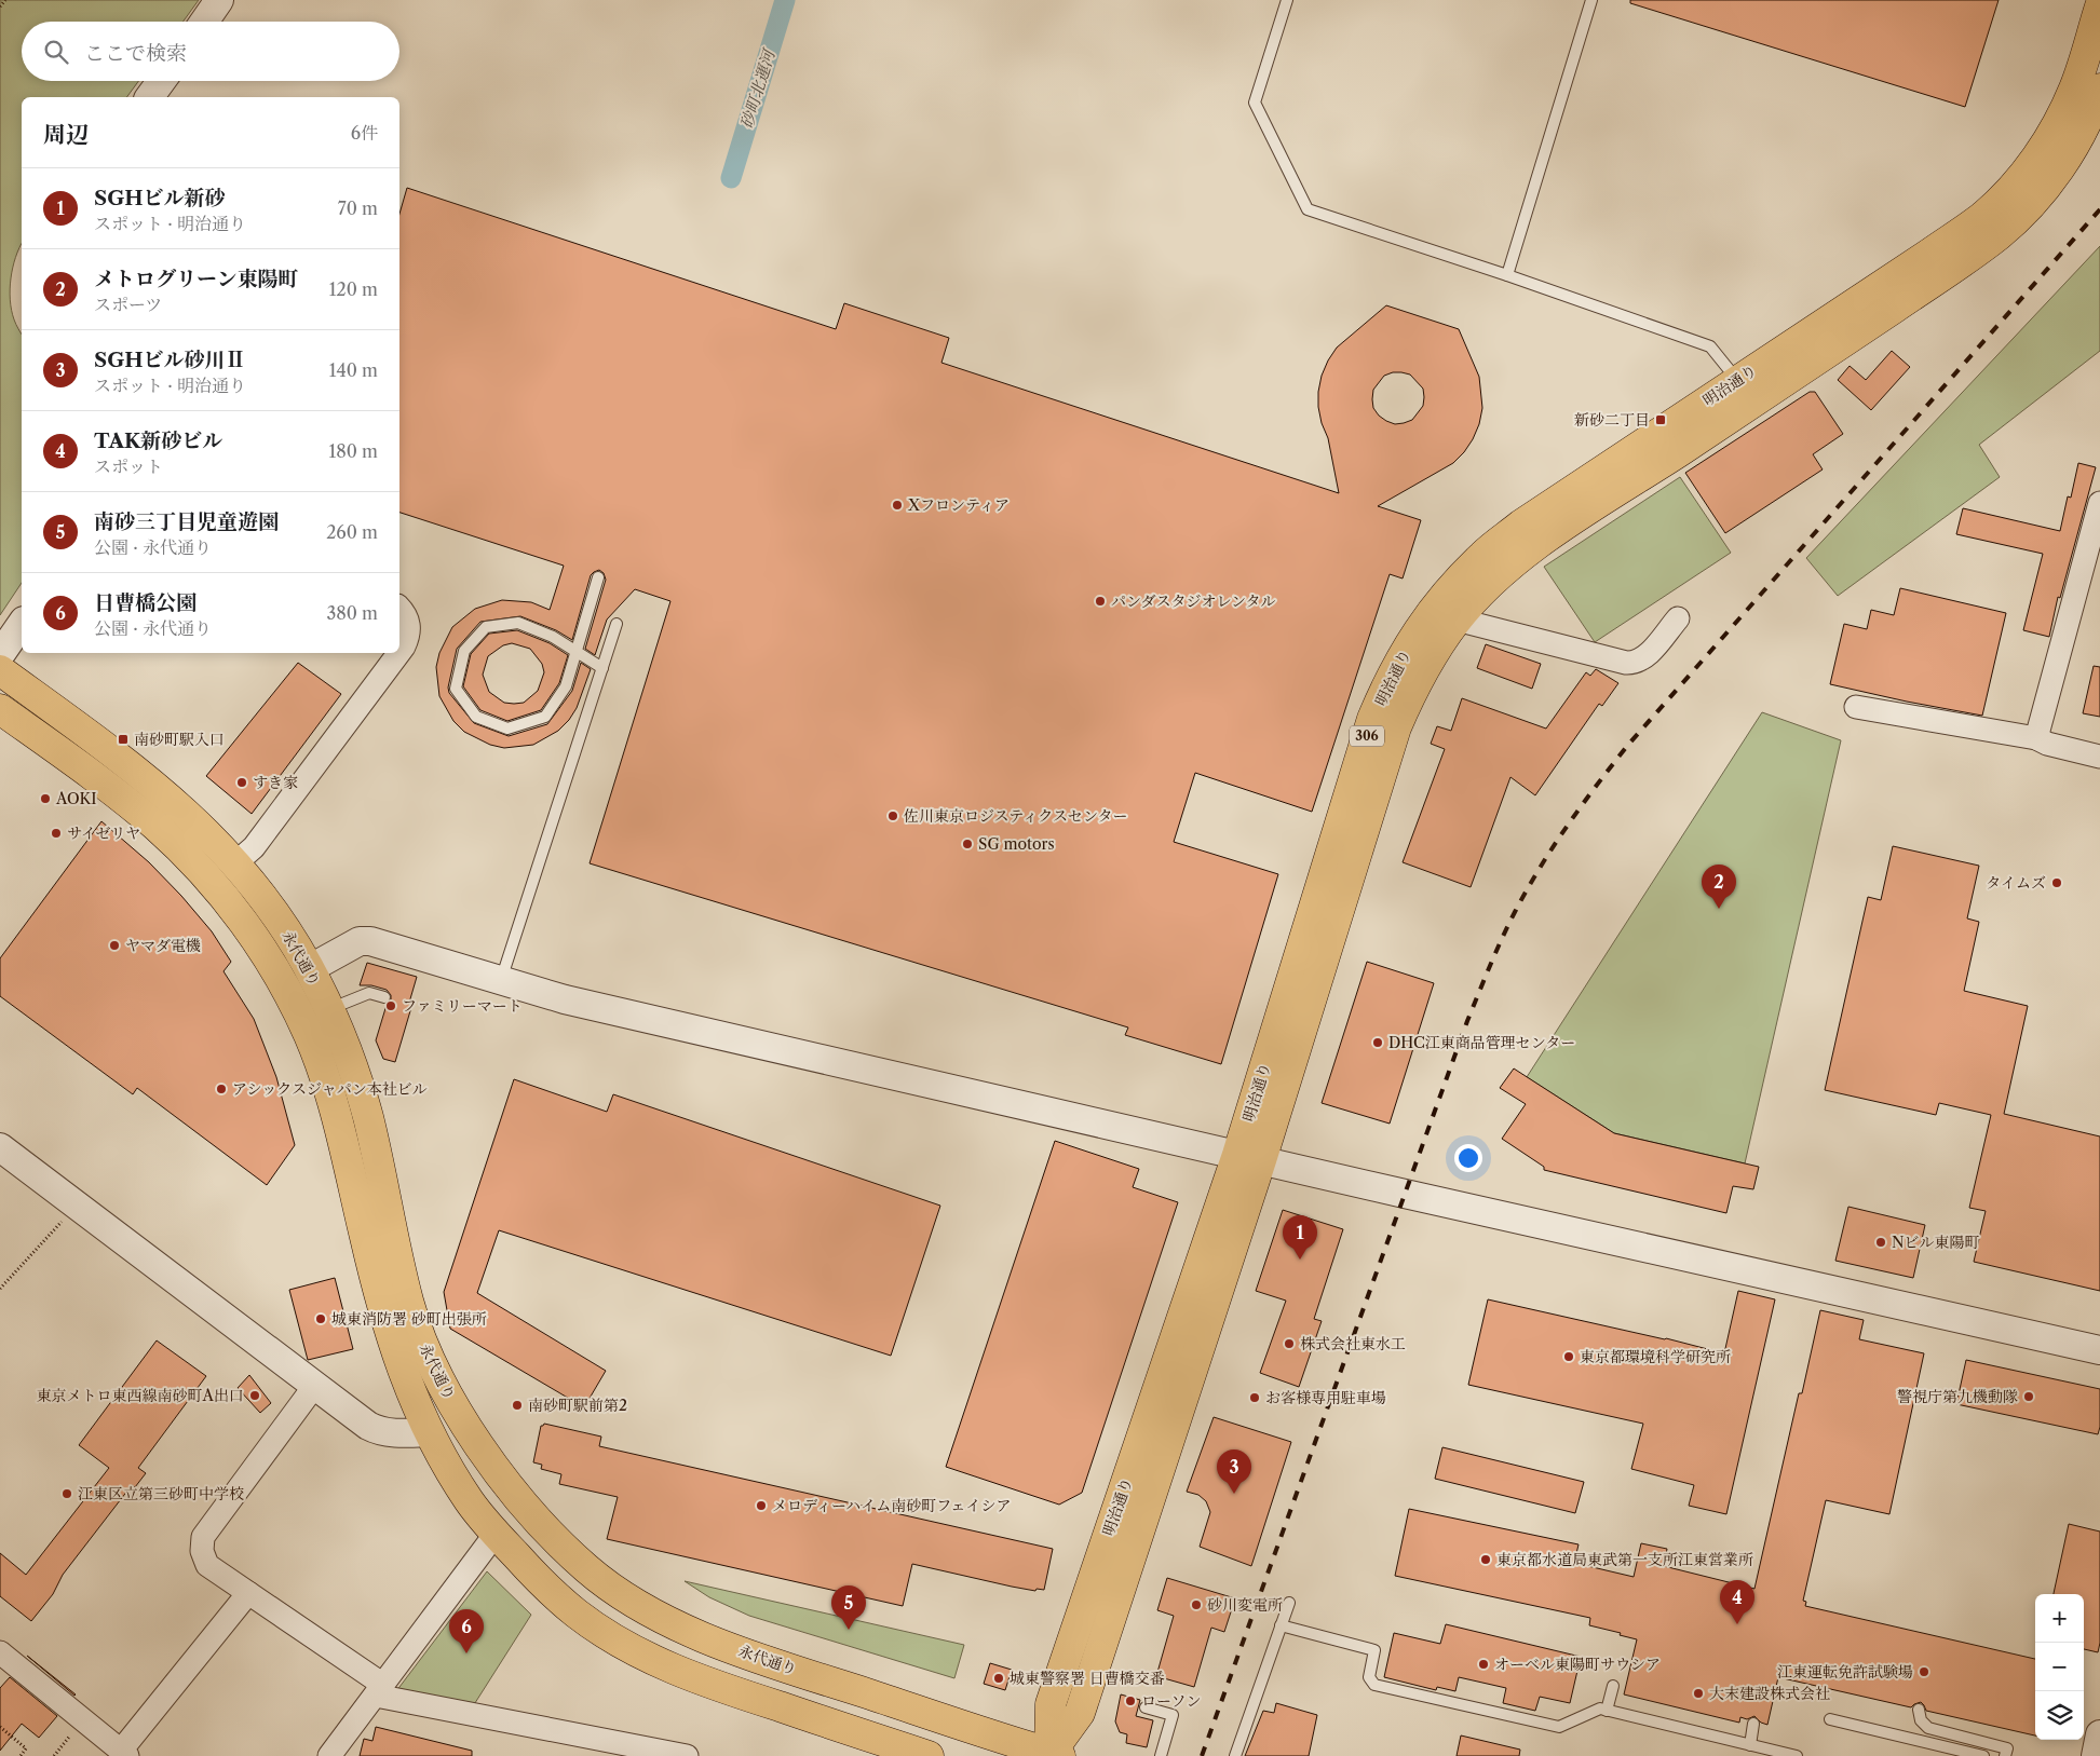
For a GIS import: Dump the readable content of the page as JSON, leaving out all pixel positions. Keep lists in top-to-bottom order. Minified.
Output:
{"streets":{"main road":["明治通り","306","永代通り"]},"crossings":[["明治通り","永代通り"]],"water":["砂町北運河"],"places":{"transit":["新砂二丁目","南砂町駅入口"],"other":["Xフロンティア","パンダスタジオレンタル","すき家","AOKI","佐川東京ロジスティクスセンター","サイゼリヤ","SG motors","タイムズ","ヤマダ電機","ファミリーマート","DHC江東商品管理センター","アシックスジャパン本社ビル","Nビル東陽町","城東消防署 砂町出張所","株式会社東水工","東京都環境科学研究所","東京メトロ東西線南砂町A出口","警視庁第九機動隊","お客様専用駐車場","南砂町駅前第2","江東区立第三砂町中学校","メロディーハイム南砂町フェイシア","東京都水道局東武第一支所江東営業所","砂川変電所","オーベル東陽町サウシア","江東運転免許試験場","城東警察署 日曹橋交番","大末建設株式会社","ローソン"]},"page":{"search":"ここで検索","heading":["周辺","6件"],"list":[{"mark":"1","name":"SGHビル新砂","note":"スポット · 明治通り","value":"70 m"},{"mark":"2","name":"メトログリーン東陽町","note":"スポーツ","value":"120 m"},{"mark":"3","name":"SGHビル砂川Ⅱ","note":"スポット · 明治通り","value":"140 m"},{"mark":"4","name":"TAK新砂ビル","note":"スポット","value":"180 m"},{"mark":"5","name":"南砂三丁目児童遊園","note":"公園 · 永代通り","value":"260 m"},{"mark":"6","name":"日曹橋公園","note":"公園 · 永代通り","value":"380 m"}],"pins":["2","1","3","4","5","6"],"map_buttons":["+","−"]}}
